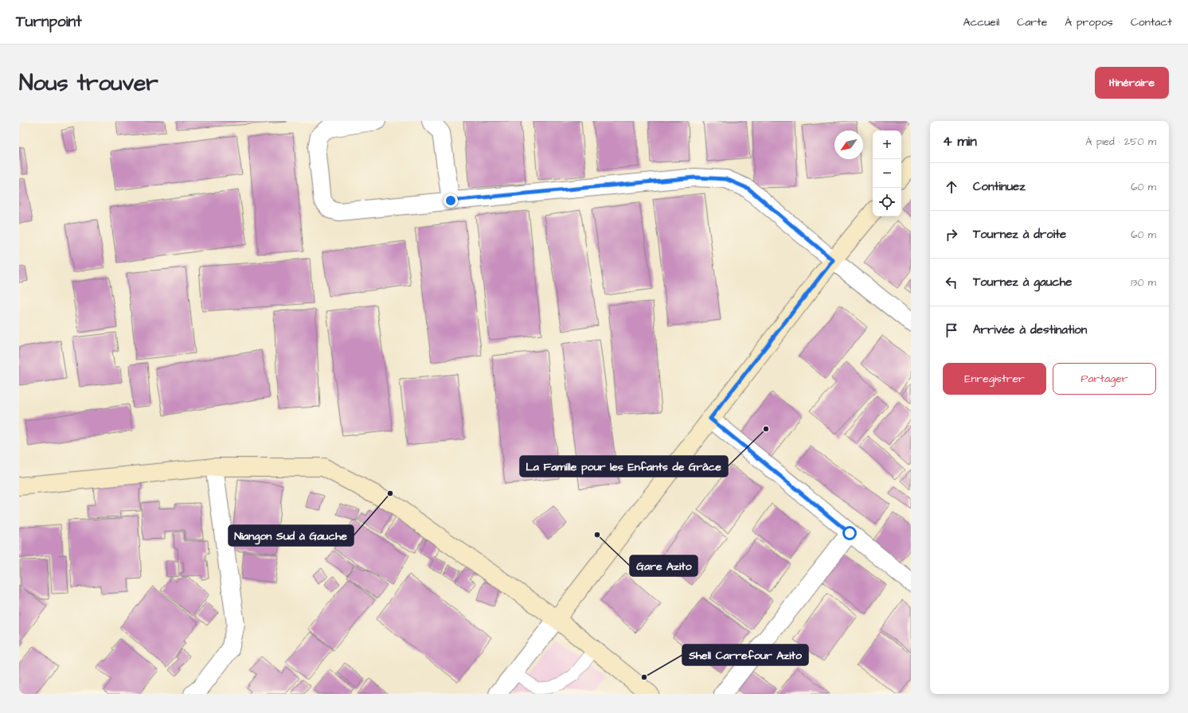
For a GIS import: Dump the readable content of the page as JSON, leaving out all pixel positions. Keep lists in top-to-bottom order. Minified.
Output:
{"places":["La Famille pour les Enfants de Grâce","Niangon Sud à Gauche","Gare Azito","Shell Carrefour Azito"],"north":"bottom left","page":{"header":"Turnpoint","nav":["Accueil","Carte","À propos","Contact"],"buttons":["Itinéraire",["Enregistrer","Partager"]],"title":"Nous trouver","heading":["4 min","À pied · 250 m"],"map_buttons":["+","−"],"list":[["Continuez","60 m"],["Tournez à droite","60 m"],["Tournez à gauche","130 m"],"Arrivée à destination"]}}
